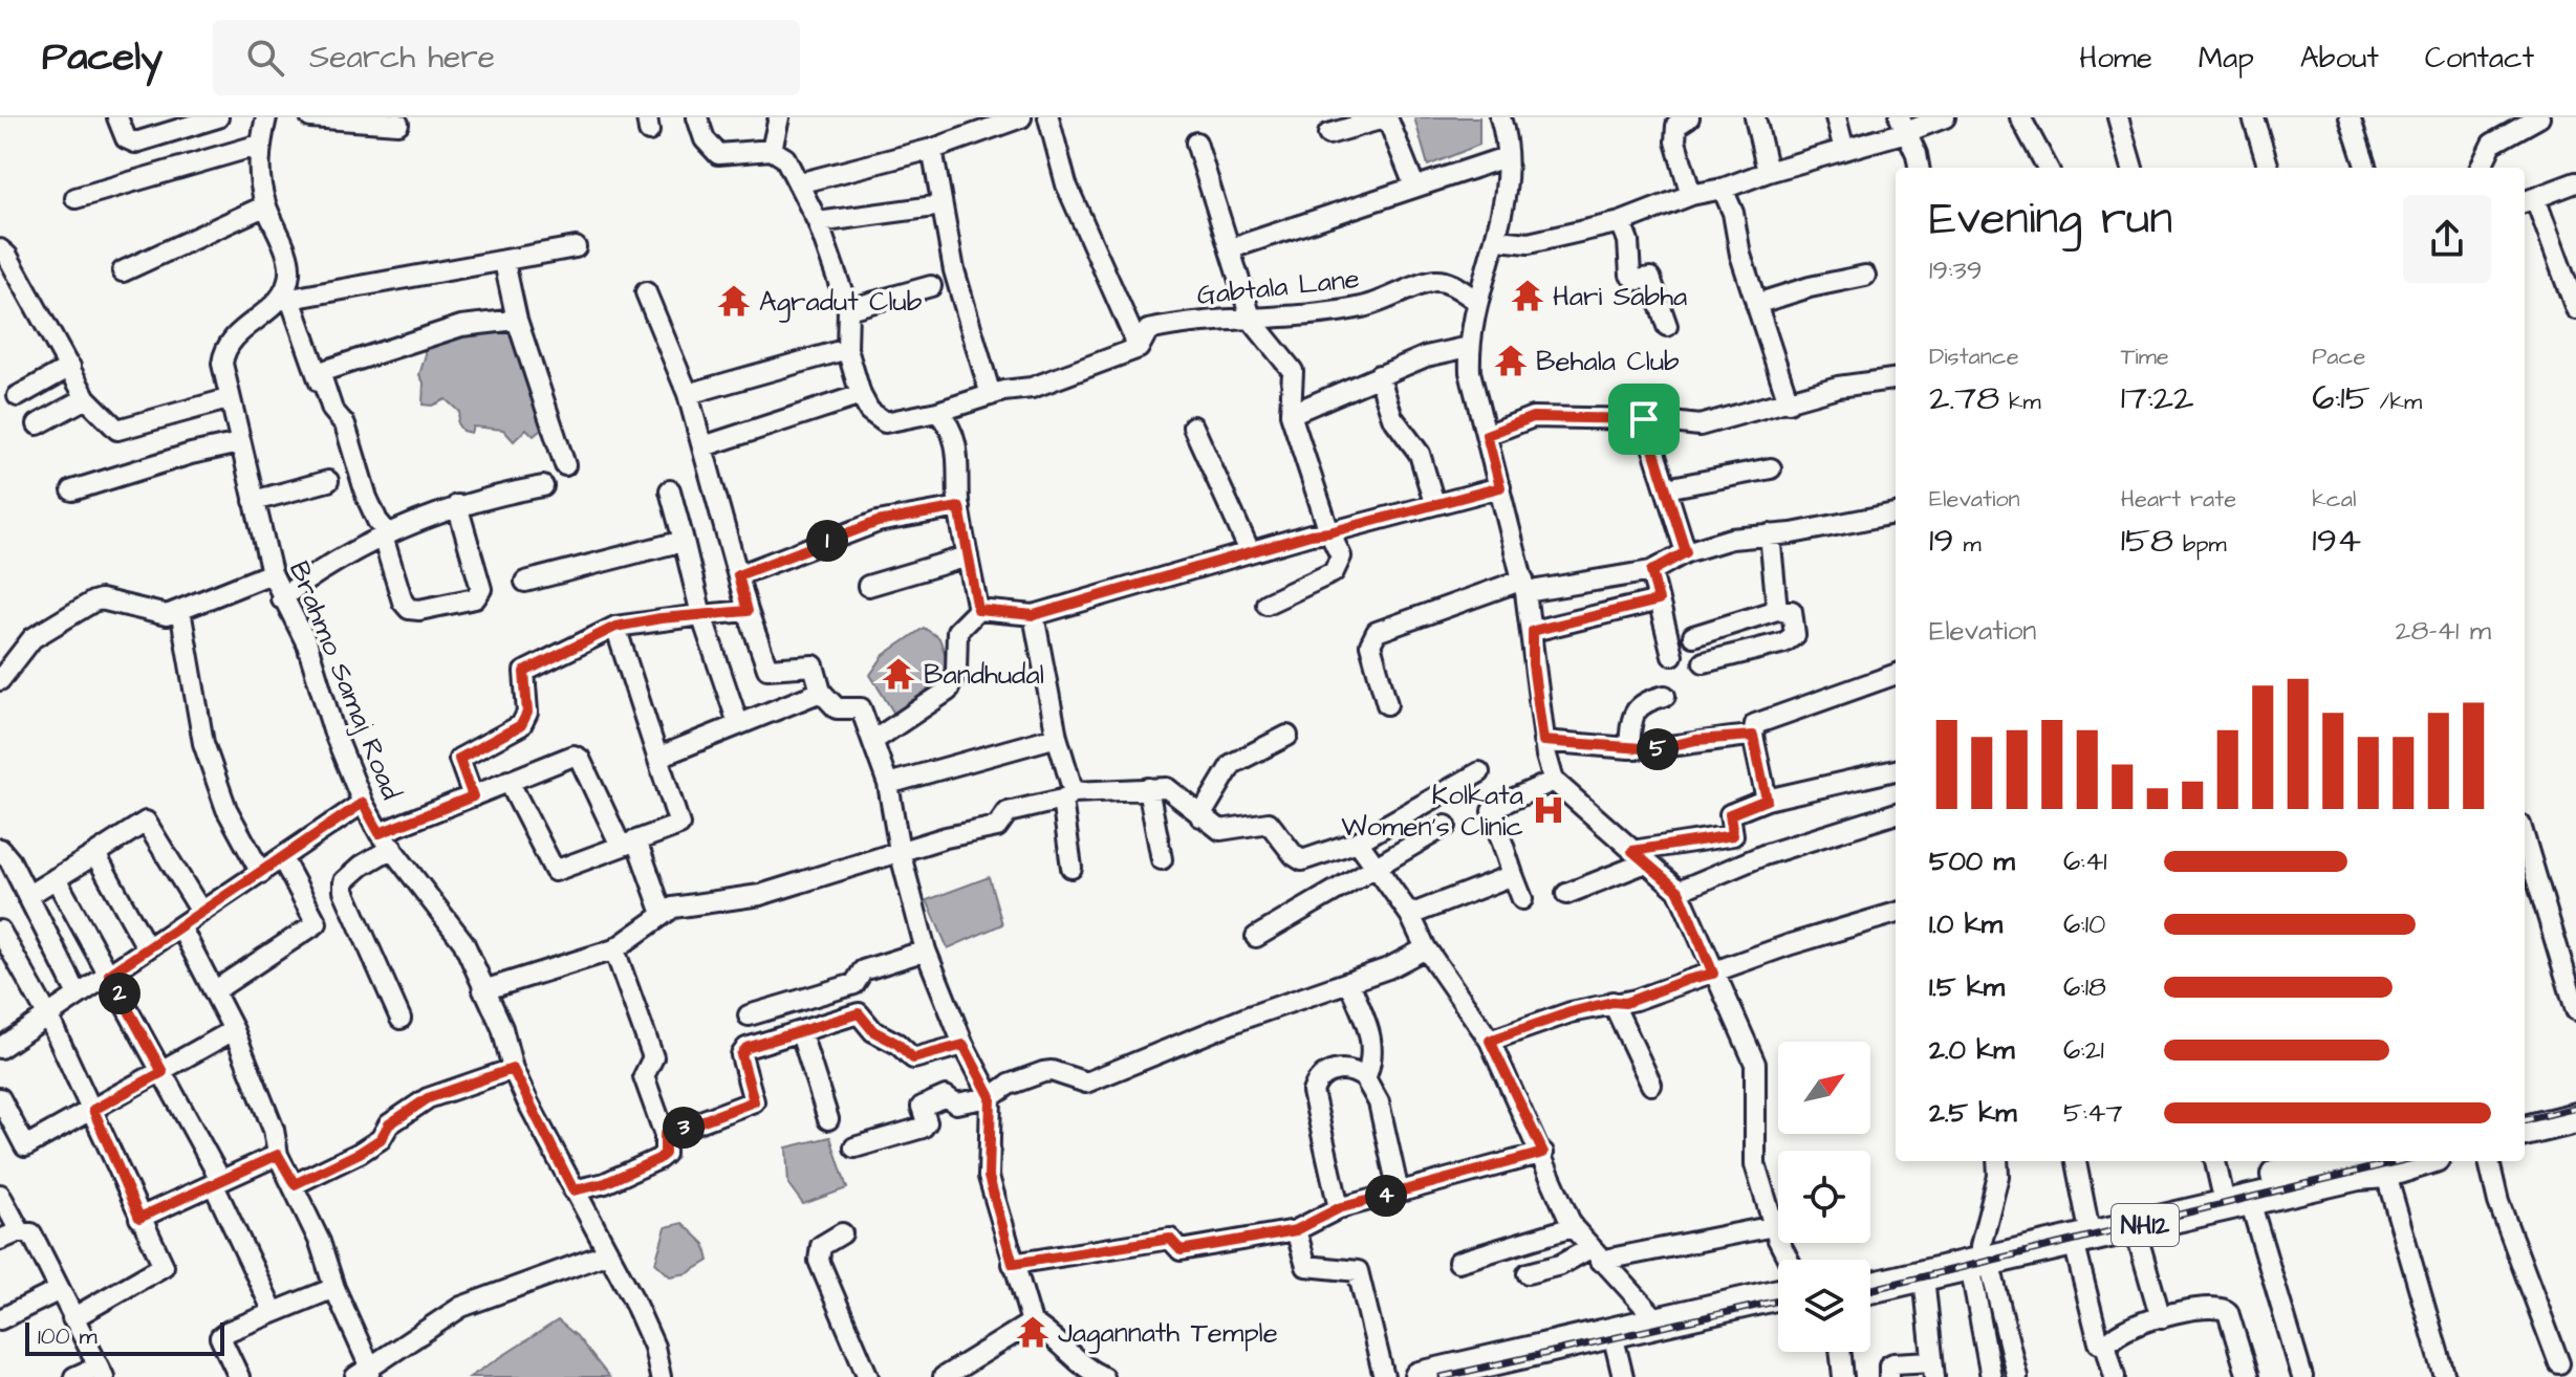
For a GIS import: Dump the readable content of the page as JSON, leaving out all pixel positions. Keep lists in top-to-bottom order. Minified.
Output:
{"streets":{"highway":["NH12"],"street":["Gabtala Lane","Brahmo Samaj Road"]},"places":{"temple":["Hari Sabha","Agradut Club","Behala Club","Bandhudal","Jagannath Temple"],"hospital":["Kolkata Women's Clinic"]},"scale_bar":"100 m","north":"top right","page":{"header":"Pacely","search":"Search here","nav":["Home","Map","About","Contact"],"heading":["Evening run","19:39"],"stats":[["Distance","2.78 km"],["Time","17:22"],["Pace","6:15 /km"],["Elevation","19 m"],["Heart rate","158 bpm"],["kcal","194"]],"pins":["1","5","2","3","4"],"chart":["Elevation","28–41 m"],"list":[{"name":"500 m","note":"6:41"},{"name":"1.0 km","note":"6:10"},{"name":"1.5 km","note":"6:18"},{"name":"2.0 km","note":"6:21"},{"name":"2.5 km","note":"5:47"}],"scale":"100 m"}}
